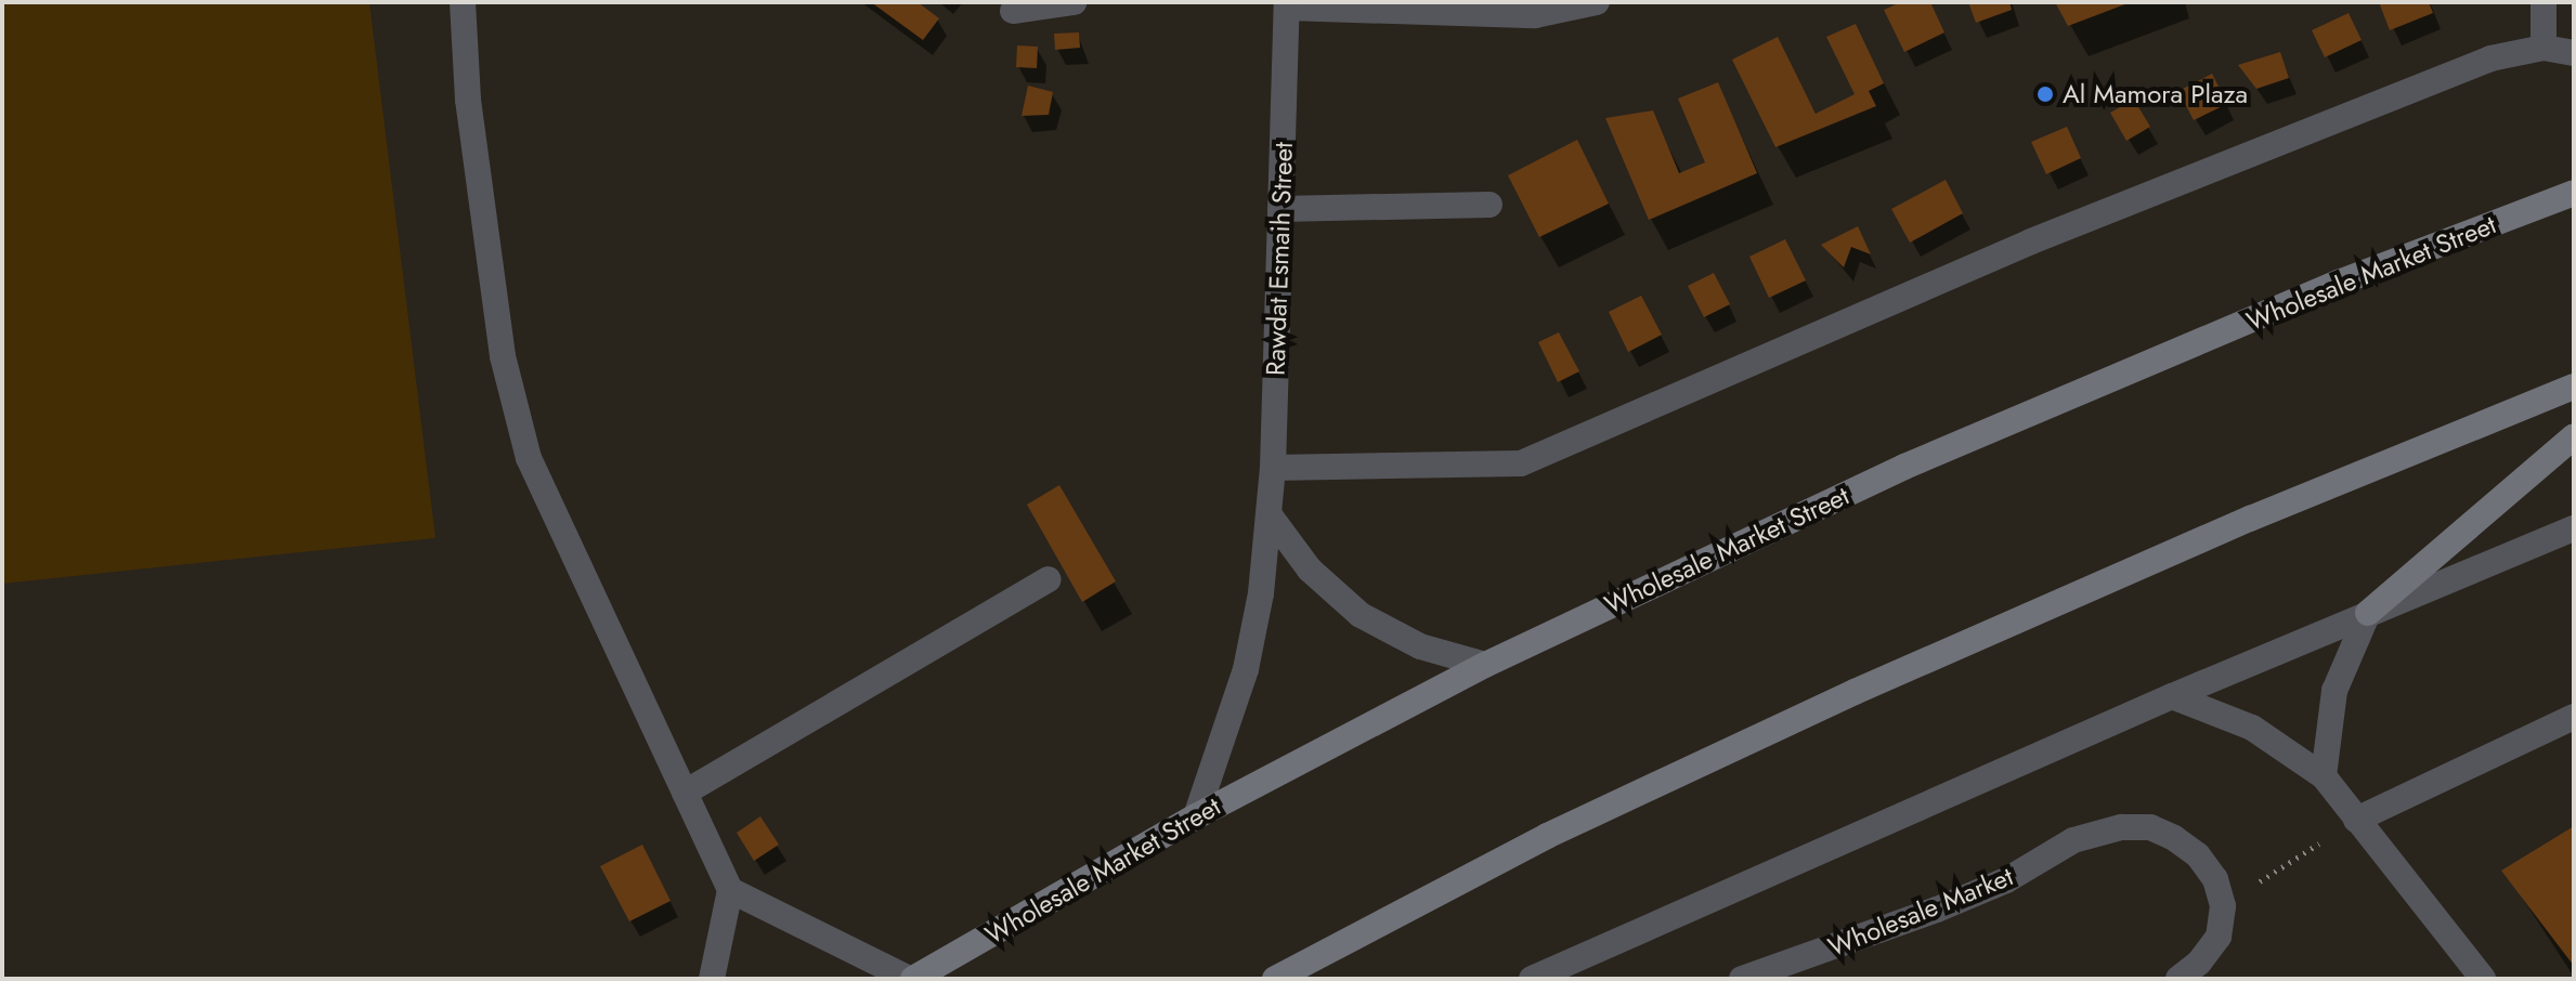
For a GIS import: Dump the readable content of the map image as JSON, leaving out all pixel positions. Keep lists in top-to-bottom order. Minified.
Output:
{"streets":{"main road":["Wholesale Market Street"],"street":["Rawdat Esmaih Street","Wholesale Market"]},"crossings":[["Rawdat Esmaih Street","Wholesale Market Street"]],"places":["Al Mamora Plaza"]}
